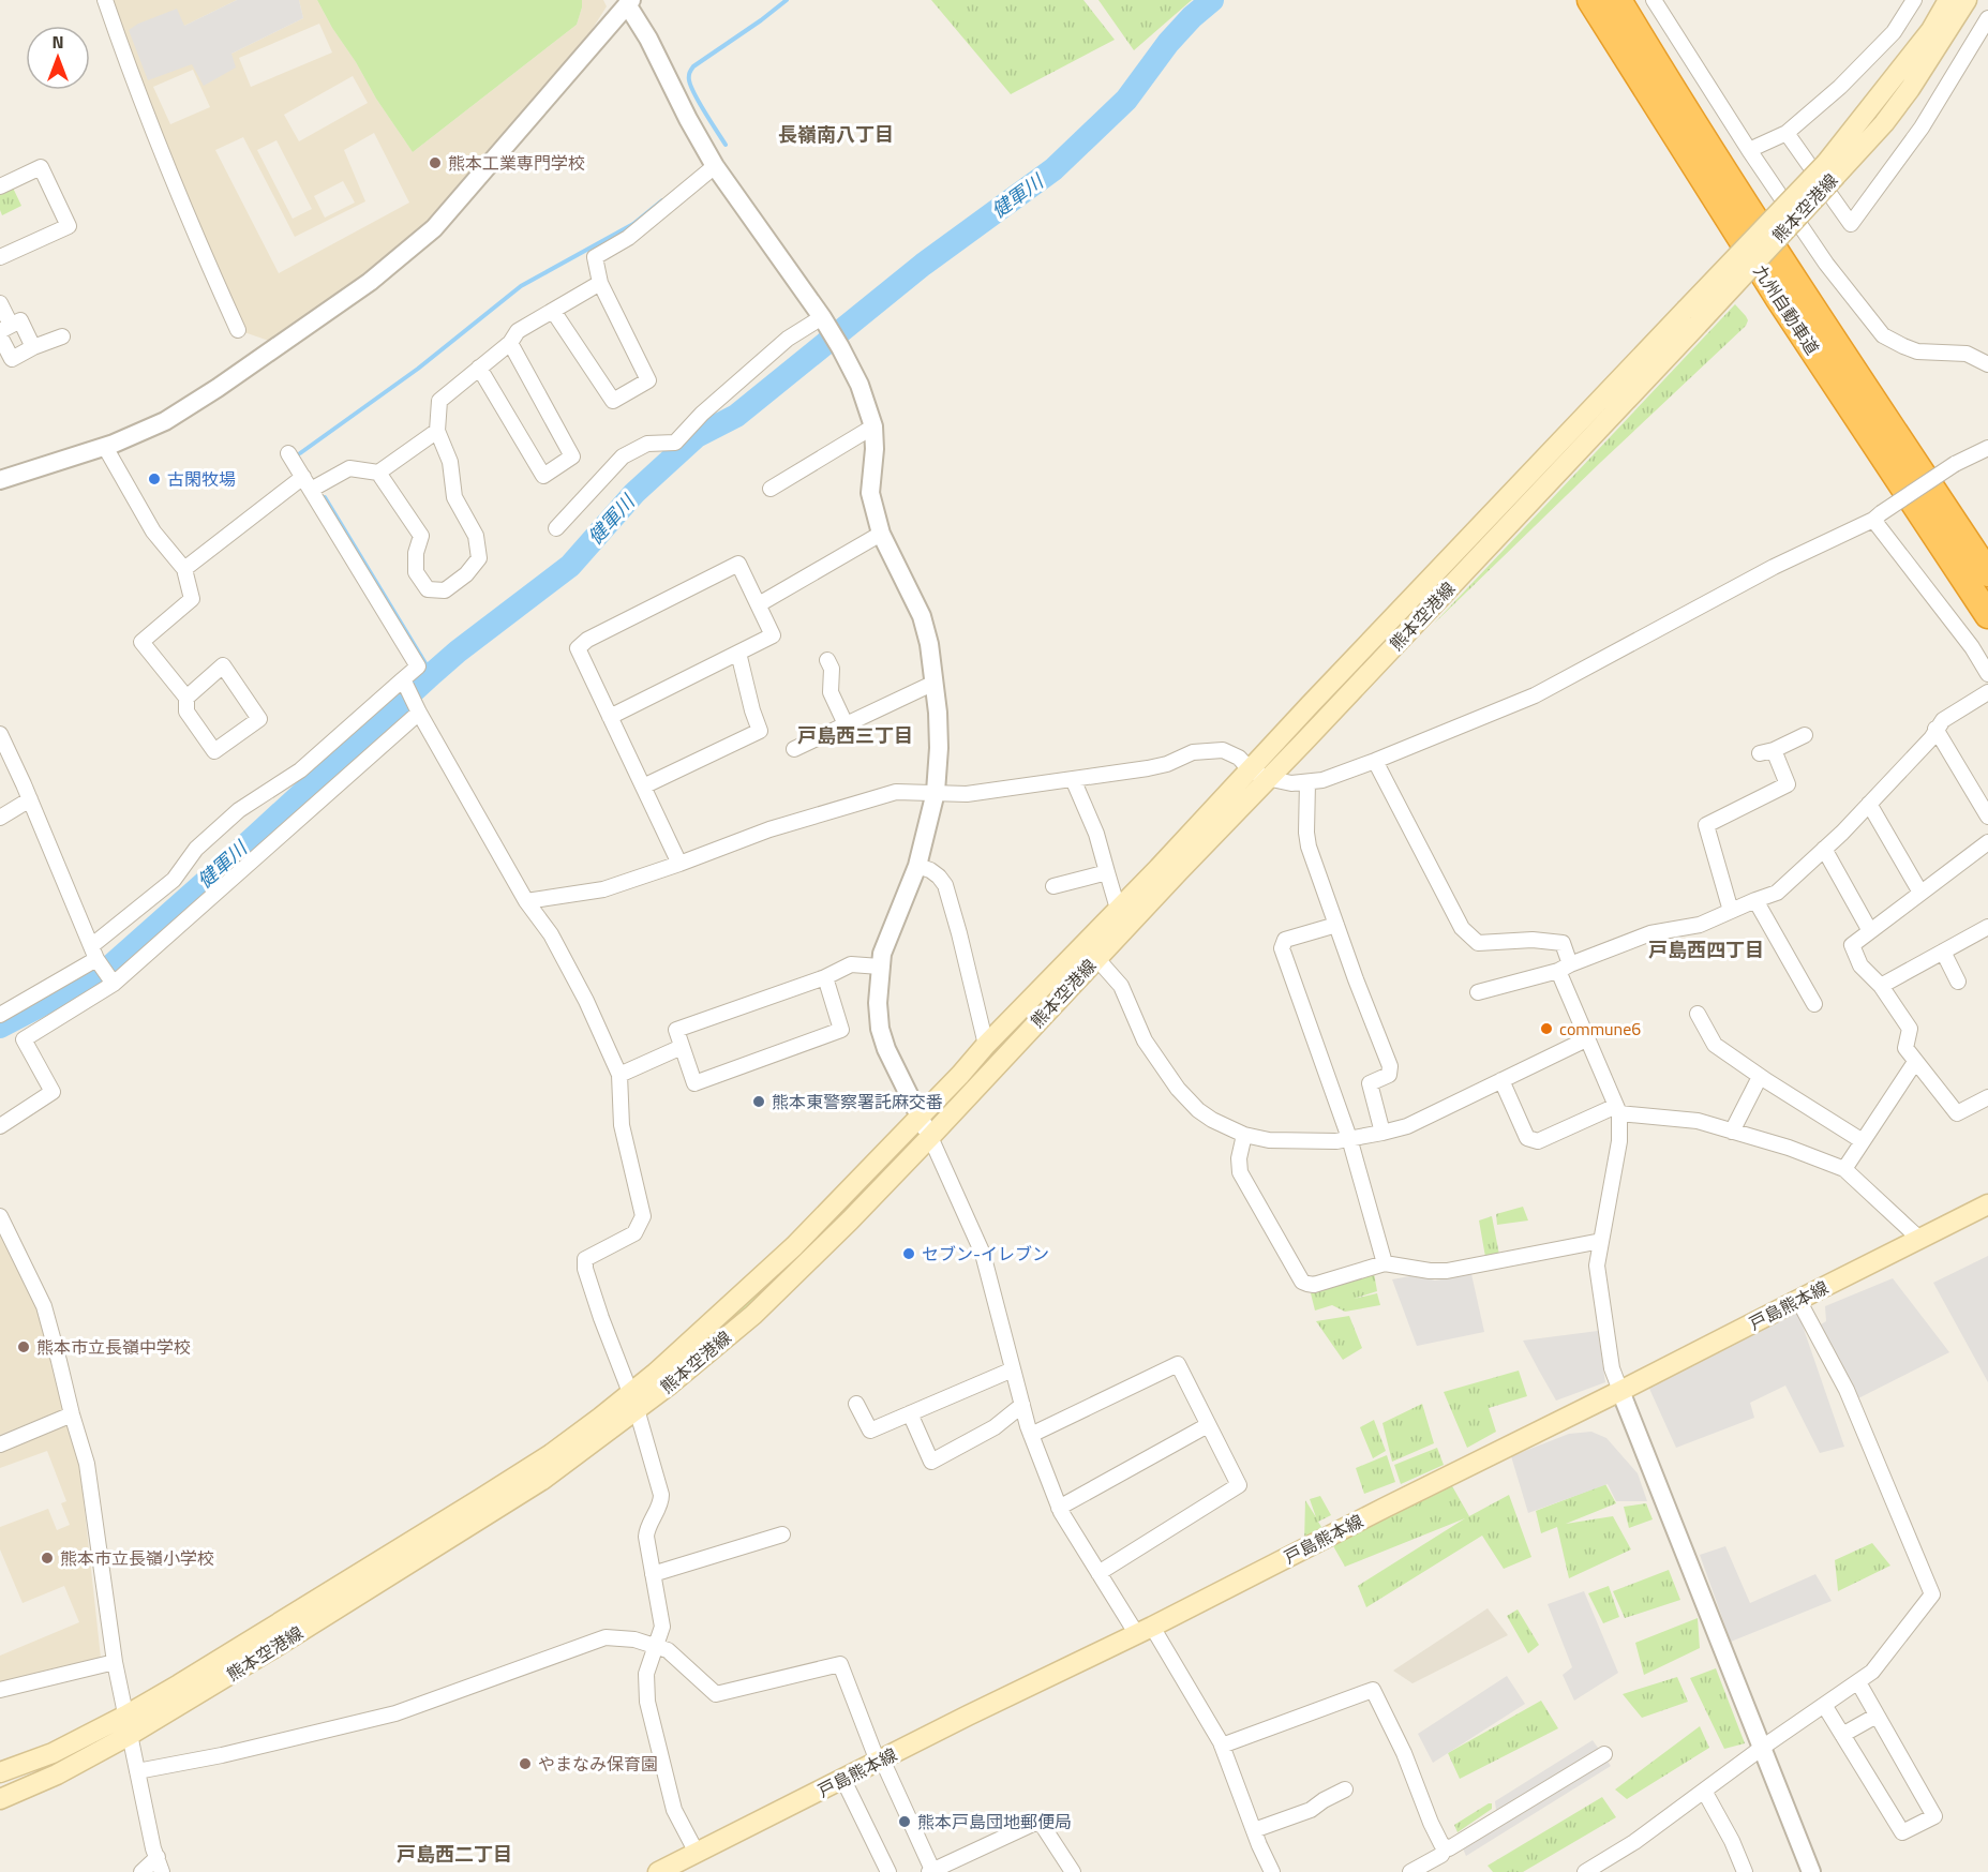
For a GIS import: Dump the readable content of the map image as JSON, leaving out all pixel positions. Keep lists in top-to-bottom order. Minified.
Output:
{"streets":{"highway":["九州自動車道"],"main road":["熊本空港線","戸島熊本線"]},"districts":["長嶺南八丁目","戸島西三丁目","戸島西四丁目","戸島西二丁目"],"water":["健軍川"],"places":["熊本工業専門学校","古閑牧場","commune6","熊本東警察署託麻交番","セブン-イレブン","熊本市立長嶺中学校","熊本市立長嶺小学校","やまなみ保育園","熊本戸島団地郵便局"],"north":"top"}
